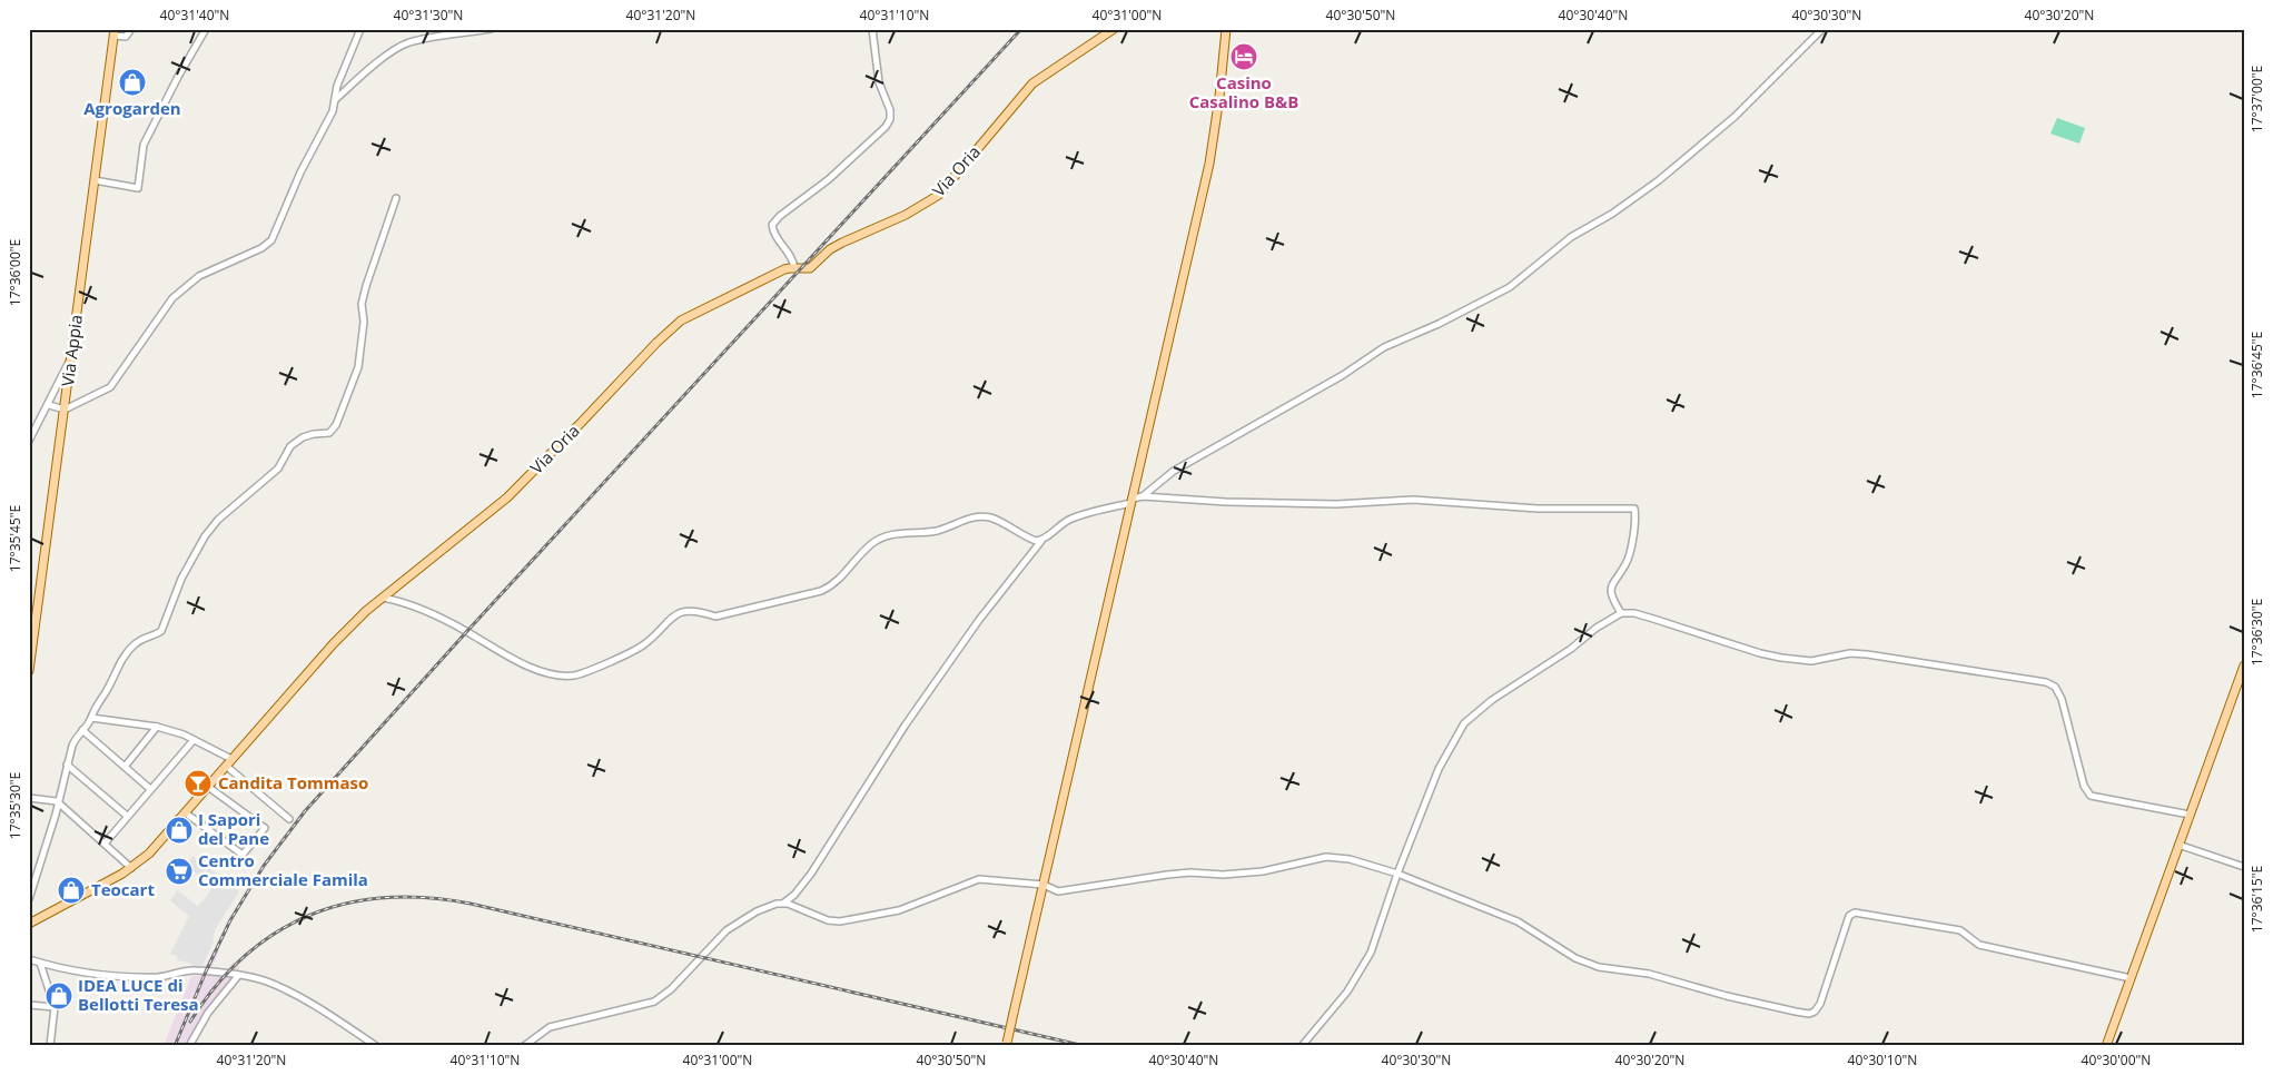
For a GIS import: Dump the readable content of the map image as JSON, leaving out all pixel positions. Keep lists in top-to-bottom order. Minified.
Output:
{"streets":{"main road":["Via Oria","Via Appia"]},"places":{"hotel":["Casino Casalino B&B"],"shop":["Agrogarden","I Sapori del Pane","Teocart","IDEA LUCE di Bellotti Teresa"],"bar":["Candita Tommaso"],"supermarket":["Centro Commerciale Famila"]},"coordinates":["40°31'40\"N","40°31'30\"N","40°31'20\"N","40°31'10\"N","40°31'00\"N","40°30'50\"N","40°30'40\"N","40°30'30\"N","40°30'20\"N","17°37'00\"E","17°36'00\"E","17°36'45\"E","17°35'45\"E","17°36'30\"E","17°35'30\"E","17°36'15\"E","40°30'10\"N","40°30'00\"N"]}
